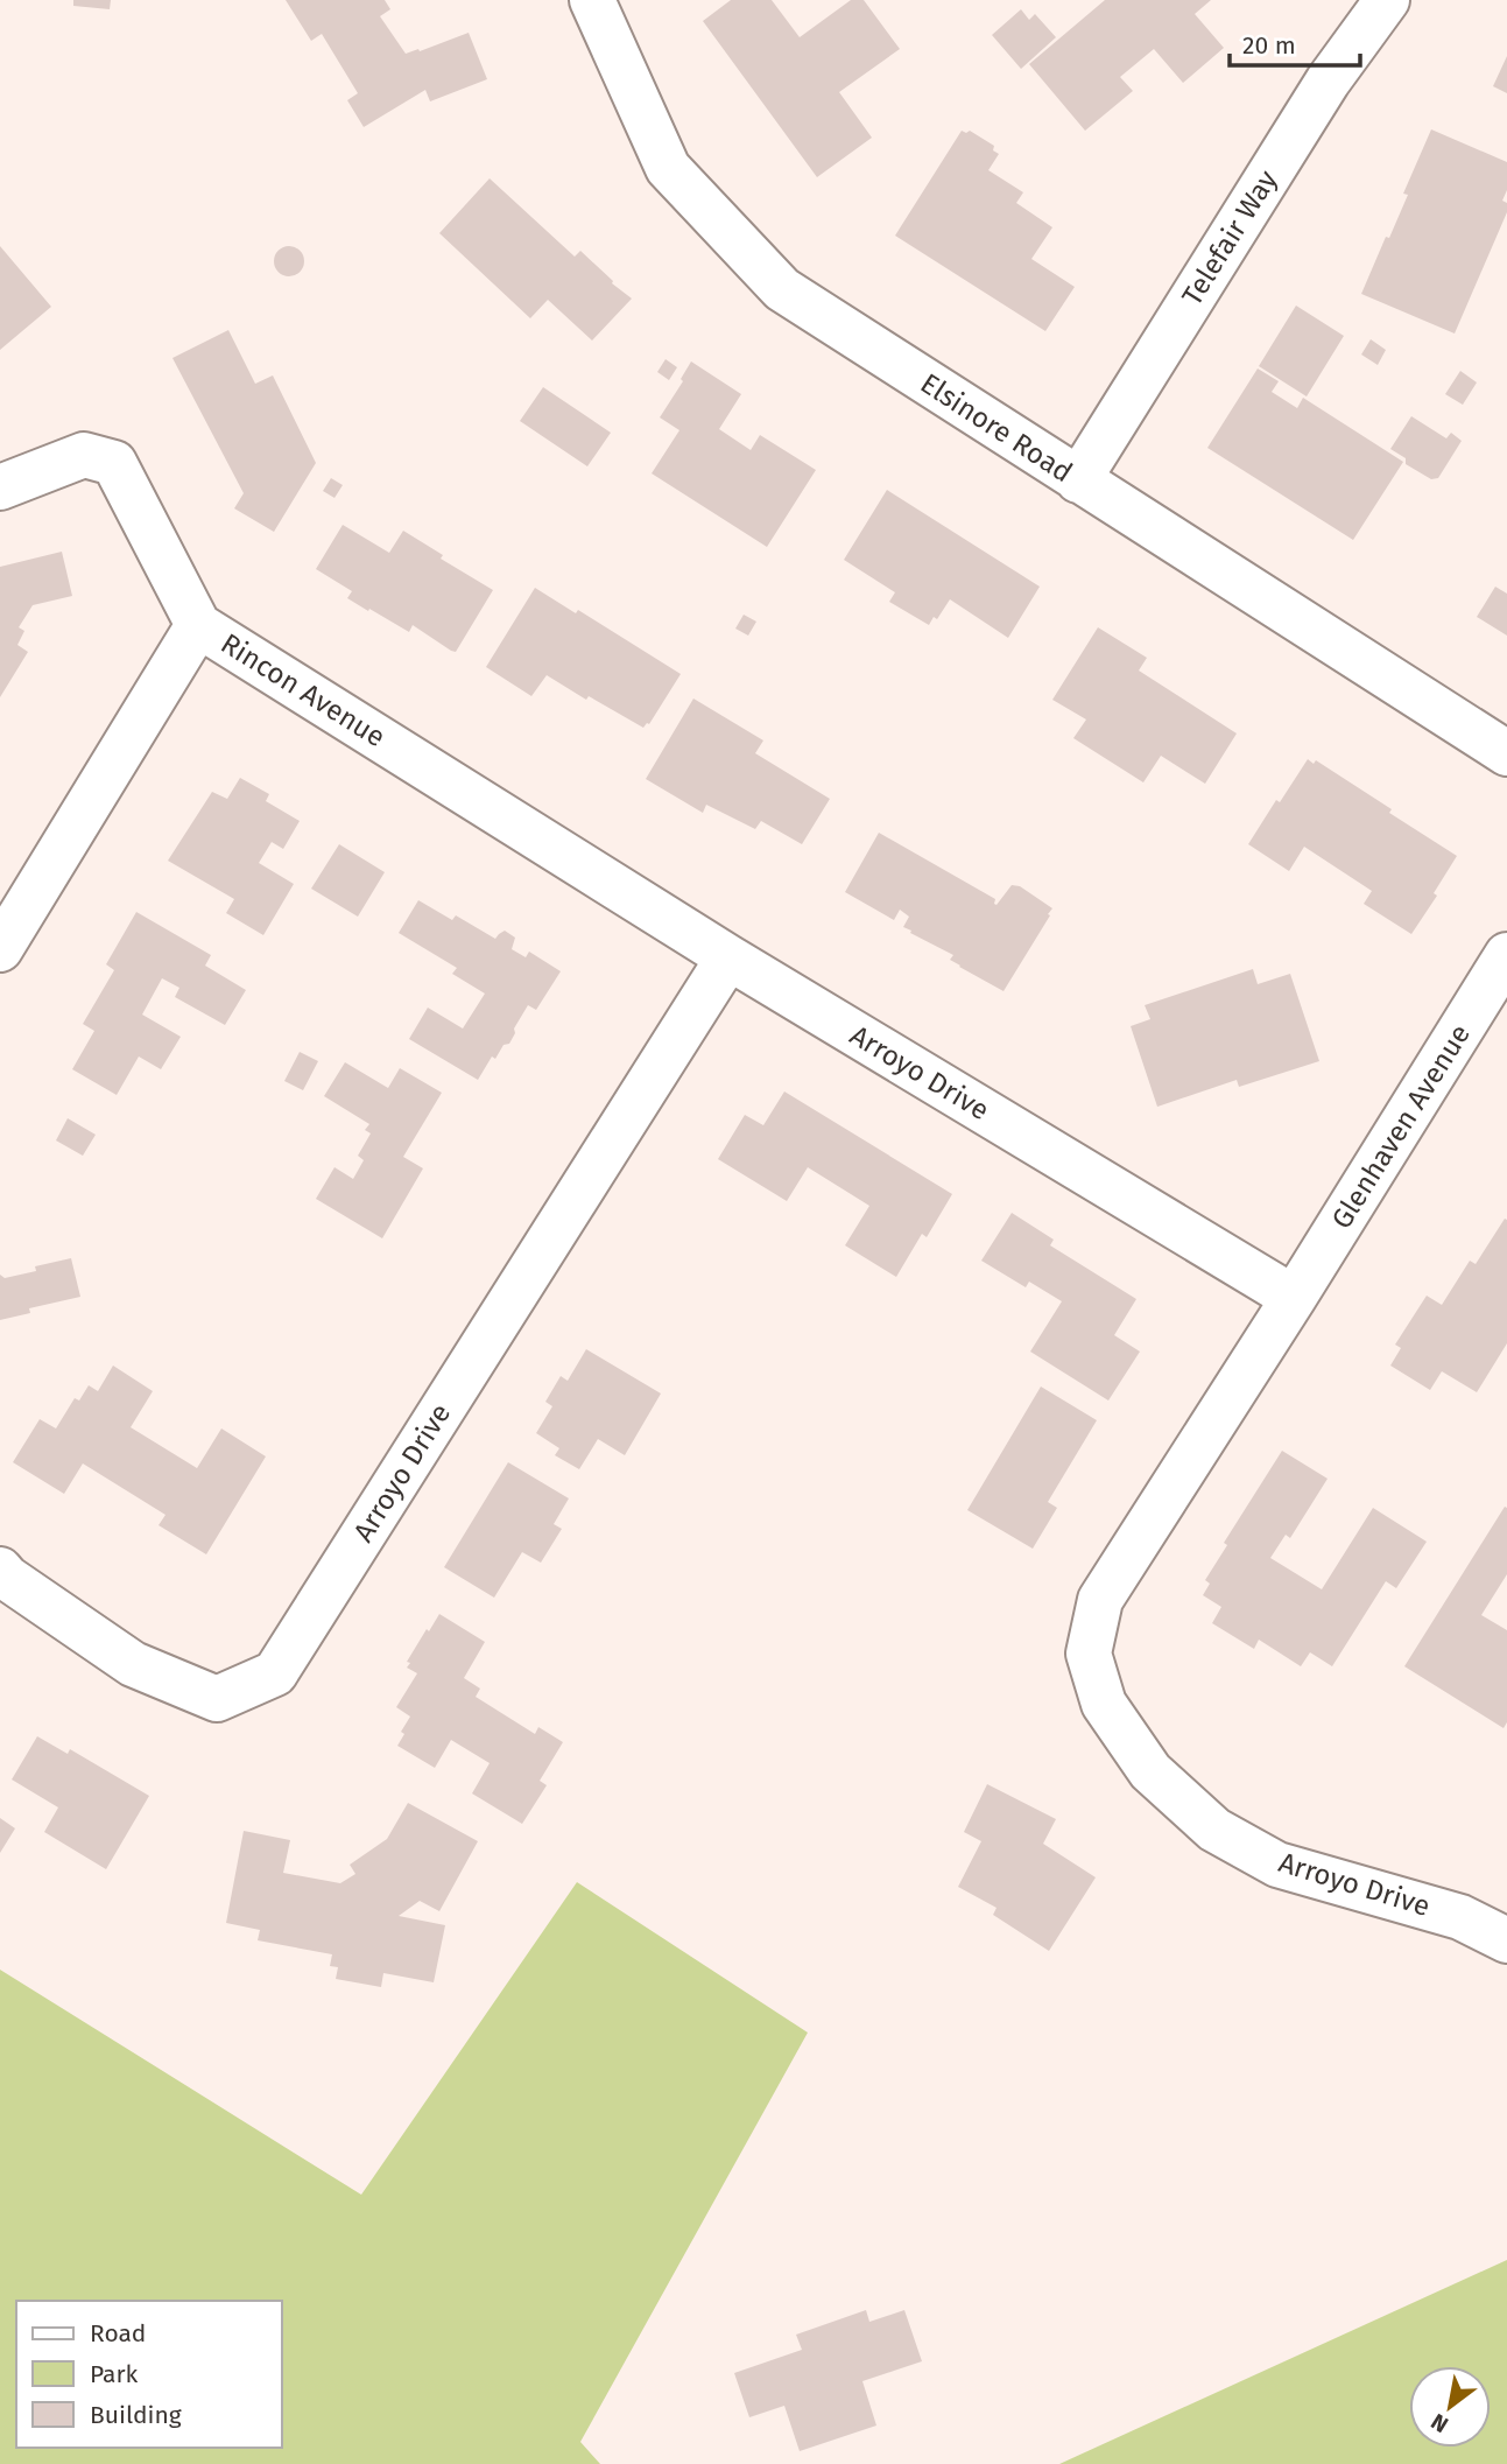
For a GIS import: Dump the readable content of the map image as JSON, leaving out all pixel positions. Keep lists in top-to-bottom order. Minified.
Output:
{"streets":{"street":["Telefair Way","Elsinore Road","Rincon Avenue","Arroyo Drive","Glenhaven Avenue"]},"crossings":[["Telefair Way","Elsinore Road"],["Rincon Avenue","Arroyo Drive"],["Arroyo Drive","Glenhaven Avenue"]],"legend":["Road","Park","Building"],"scale_bar":"20 m","north":"bottom left"}
